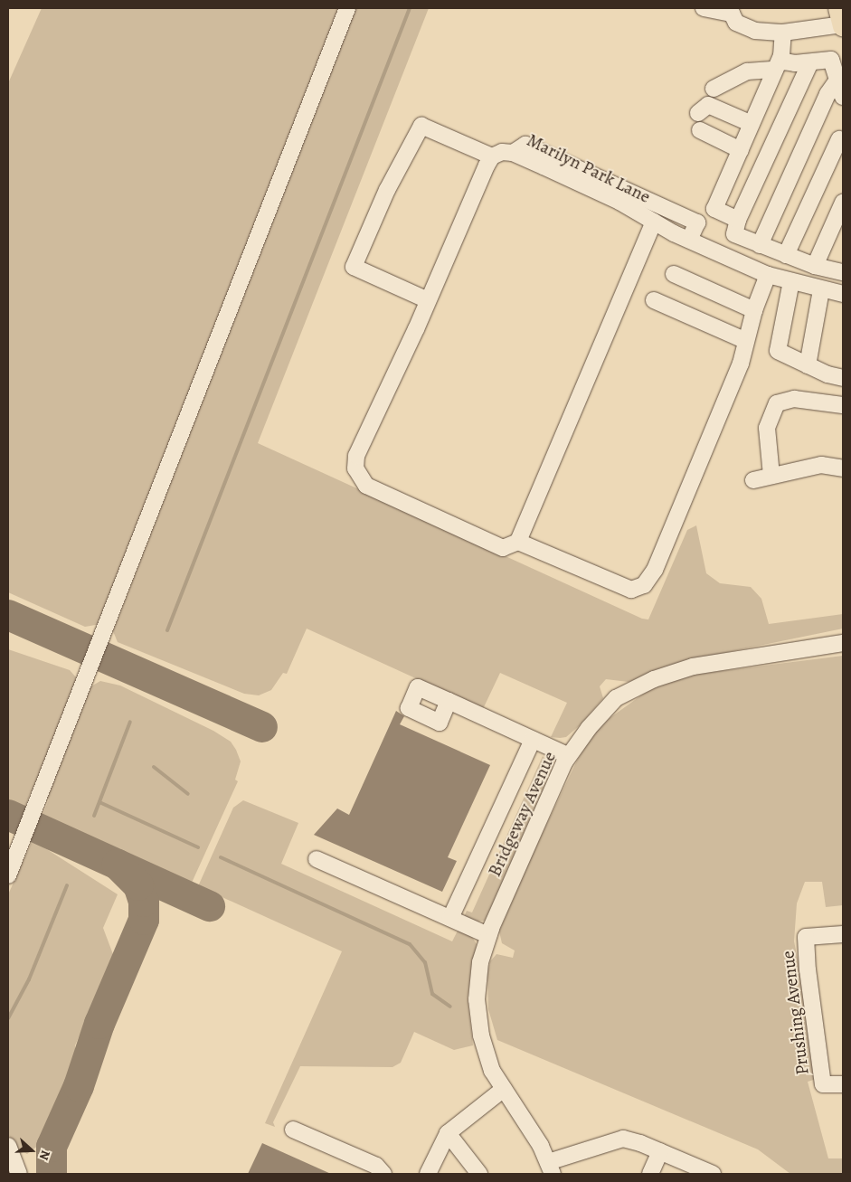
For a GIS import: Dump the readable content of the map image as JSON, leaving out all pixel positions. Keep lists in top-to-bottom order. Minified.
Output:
{"streets":{"street":["Marilyn Park Lane","Bridgeway Avenue","Prushing Avenue"]},"north":"right"}
